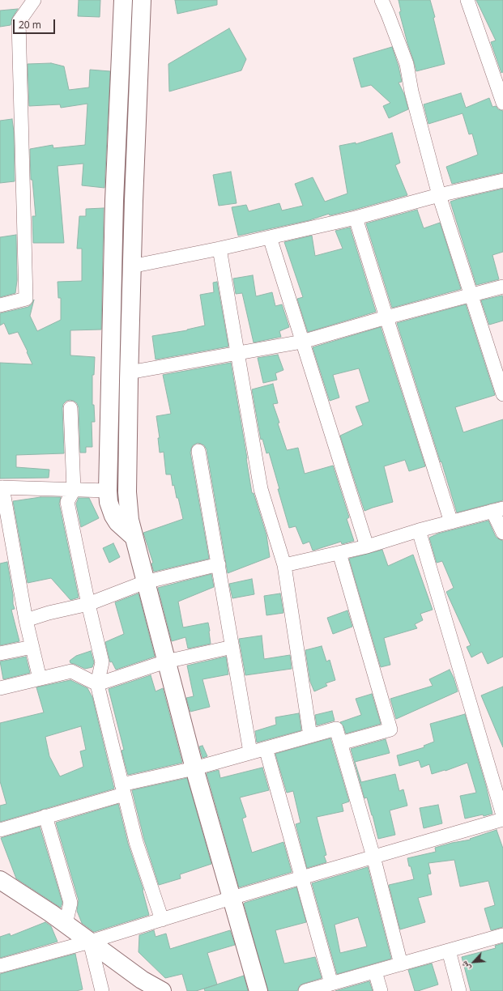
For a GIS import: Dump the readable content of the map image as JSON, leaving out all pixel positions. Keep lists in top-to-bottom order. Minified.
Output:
{"scale_bar":"20 m","north":"bottom left"}
